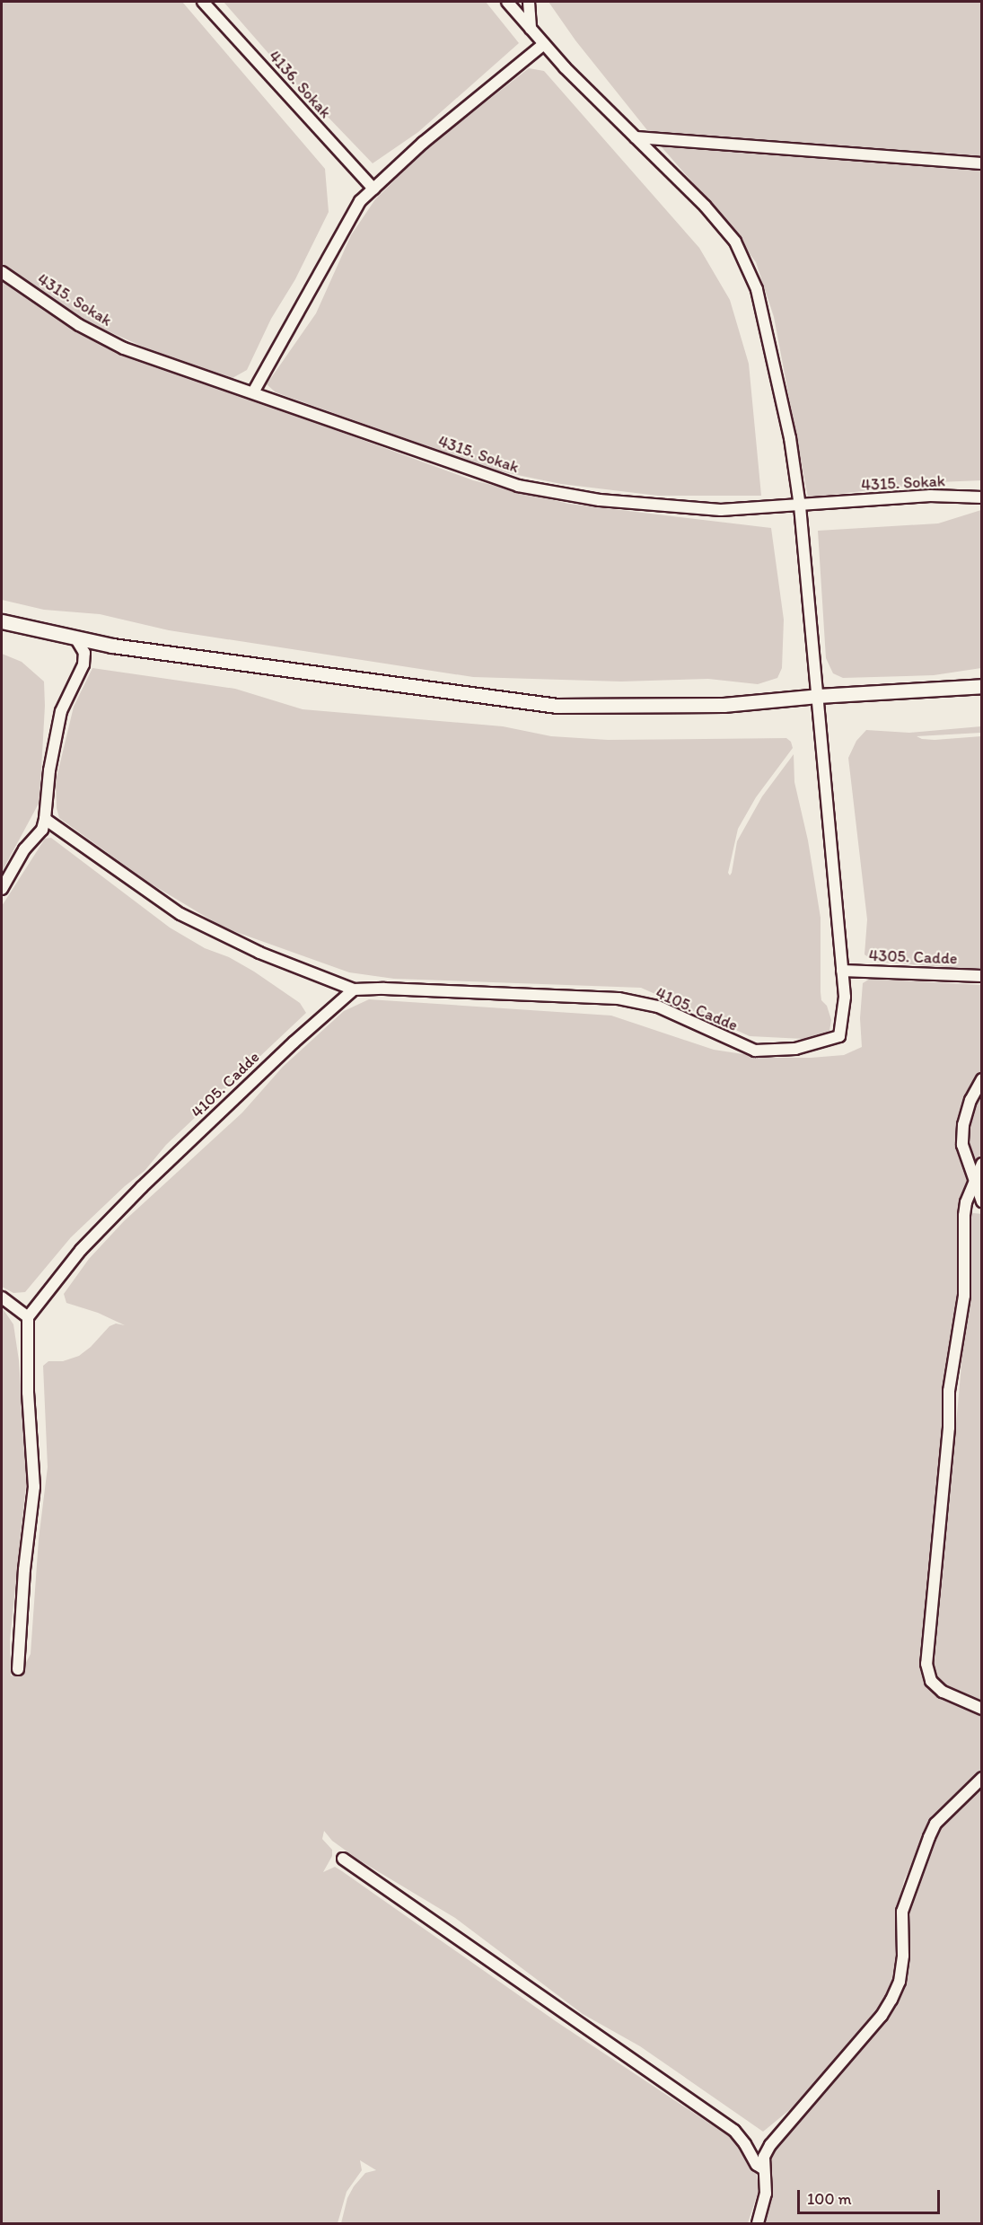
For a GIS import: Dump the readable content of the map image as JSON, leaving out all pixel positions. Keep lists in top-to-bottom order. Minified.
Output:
{"streets":{"street":["4136. Sokak","4315. Sokak","4305. Cadde","4105. Cadde"]},"crossings":[["4305. Cadde","4105. Cadde"]],"scale_bar":"100 m"}
